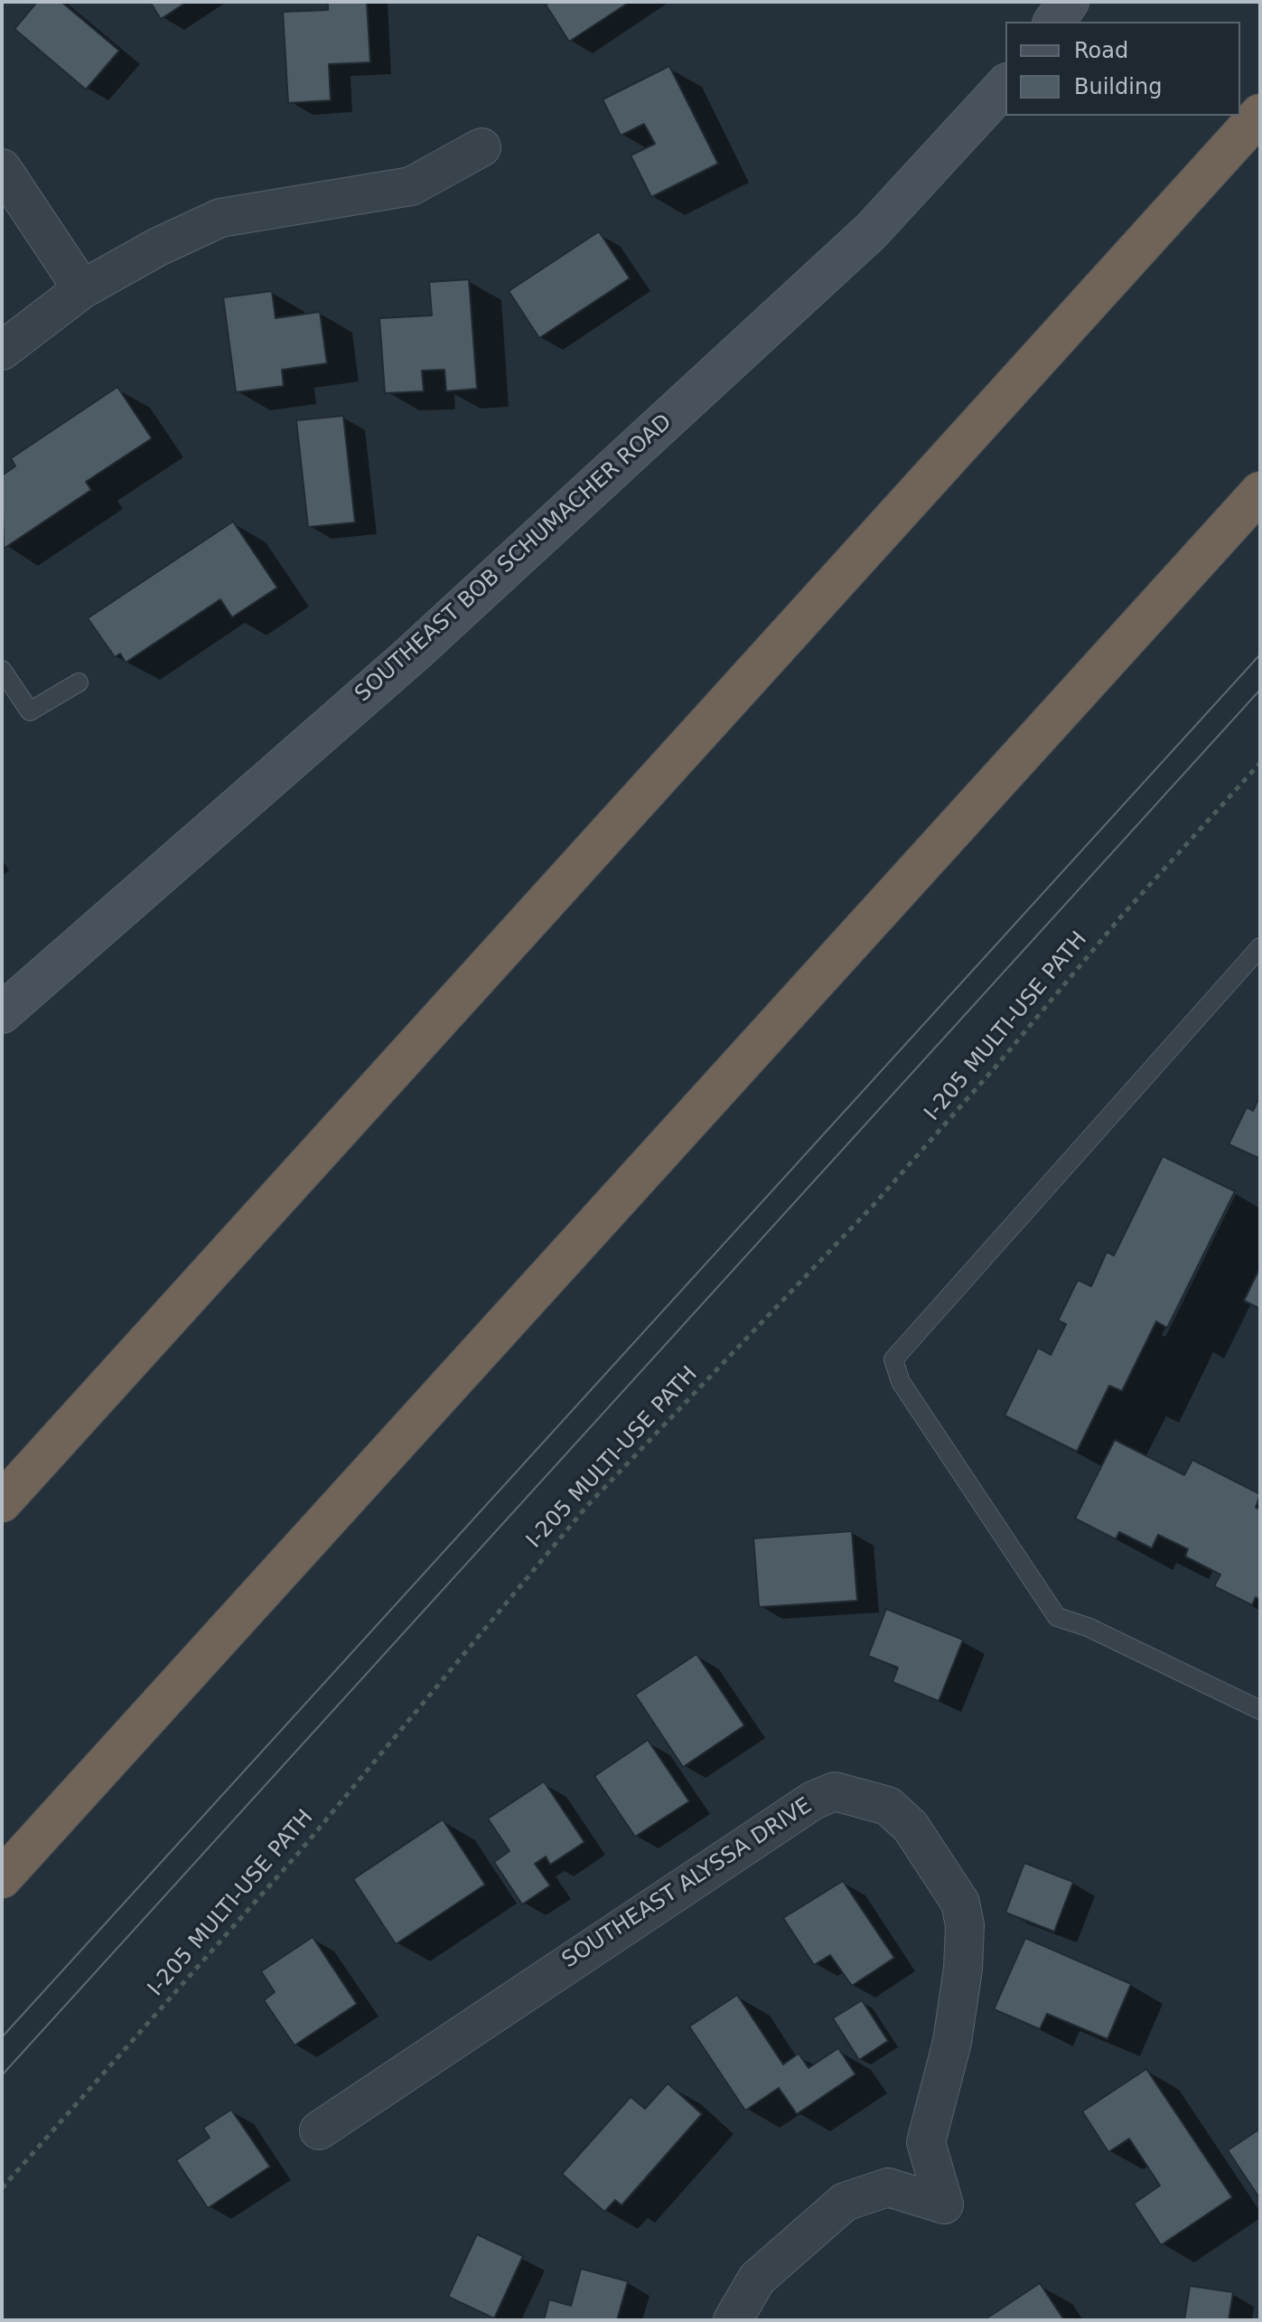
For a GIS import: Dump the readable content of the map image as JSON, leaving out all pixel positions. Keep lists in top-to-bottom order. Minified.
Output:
{"streets":{"main road":["SOUTHEAST BOB SCHUMACHER ROAD"],"street":["SOUTHEAST ALYSSA DRIVE"],"path":["I-205 MULTI-USE PATH"]},"legend":["Road","Building"]}
